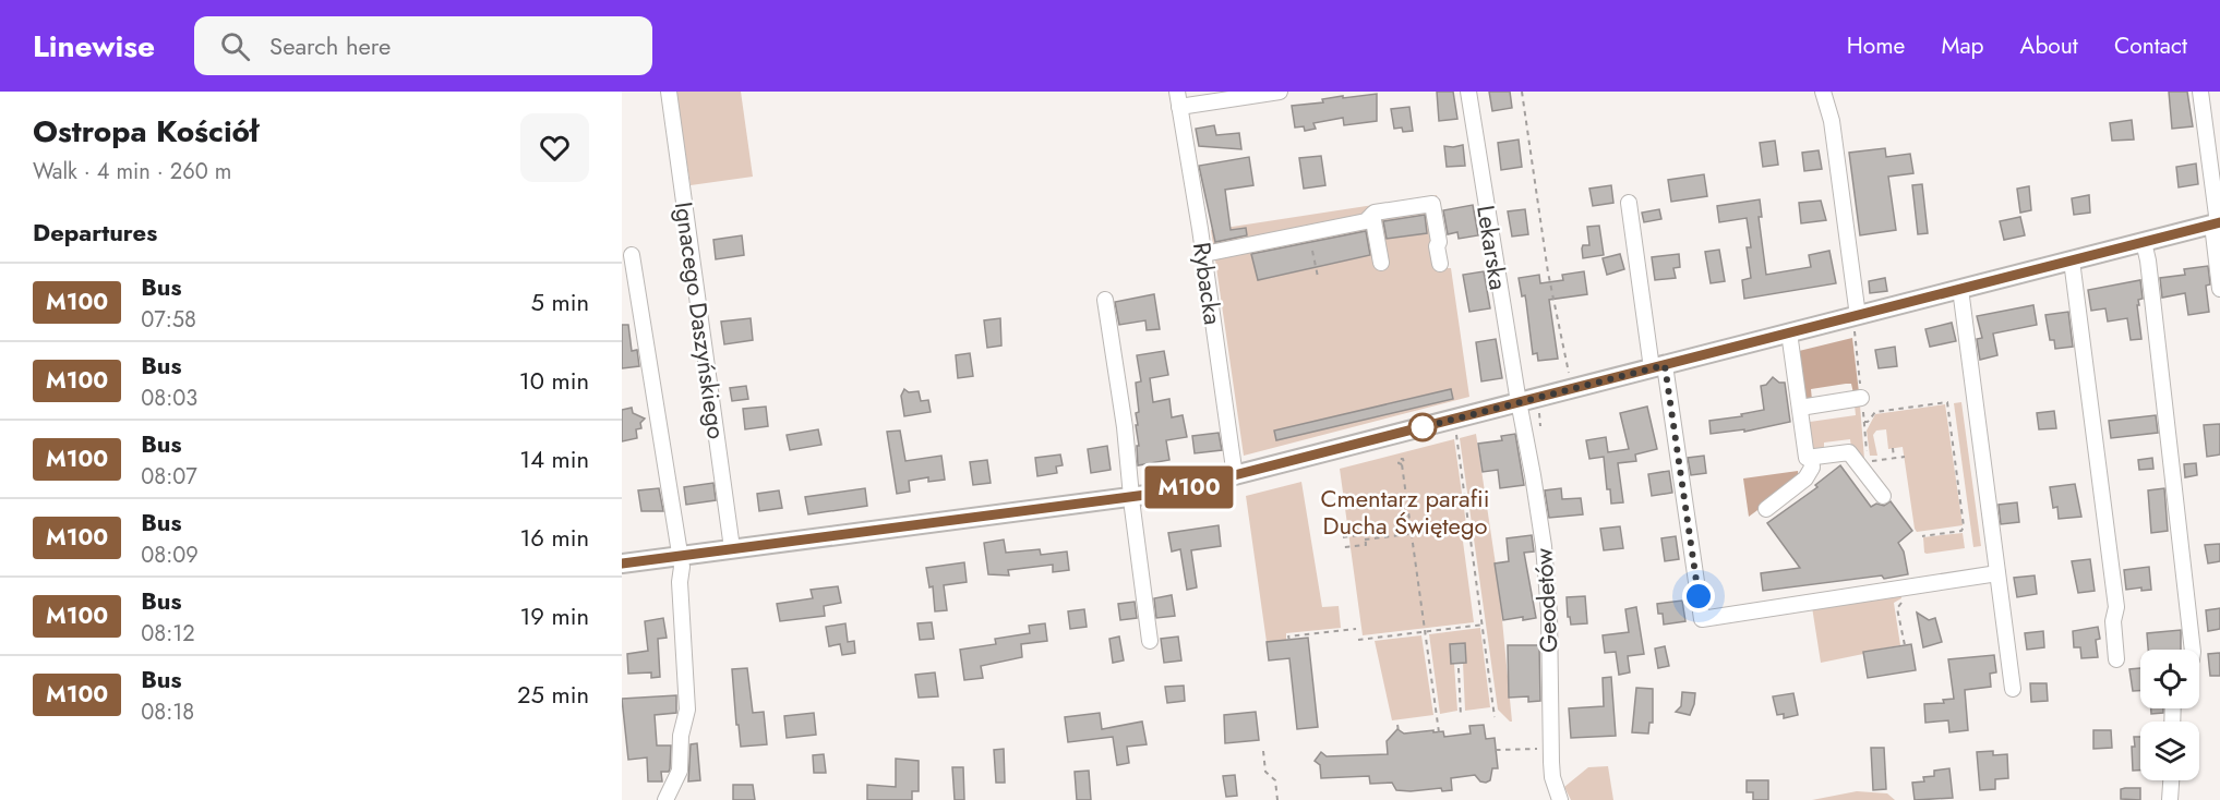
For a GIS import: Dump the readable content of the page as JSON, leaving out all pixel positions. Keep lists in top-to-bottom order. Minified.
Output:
{"streets":{"street":["Lekarska","Rybacka","Ignacego Daszyńskiego","Geodetów"]},"crossings":[["Lekarska","Geodetów"]],"parks":["Cmentarz parafii Ducha Świętego"],"lines":["bus line M100"],"page":{"header":"Linewise","search":"Search here","nav":["Home","Map","About","Contact"],"heading":[["Ostropa Kościół","Walk · 4 min · 260 m"],"Departures"],"on_map":"M100","list":[{"mark":"M100","name":"Bus","note":"07:58","value":"5 min"},{"mark":"M100","name":"Bus","note":"08:03","value":"10 min"},{"mark":"M100","name":"Bus","note":"08:07","value":"14 min"},{"mark":"M100","name":"Bus","note":"08:09","value":"16 min"},{"mark":"M100","name":"Bus","note":"08:12","value":"19 min"},{"mark":"M100","name":"Bus","note":"08:18","value":"25 min"}]}}
